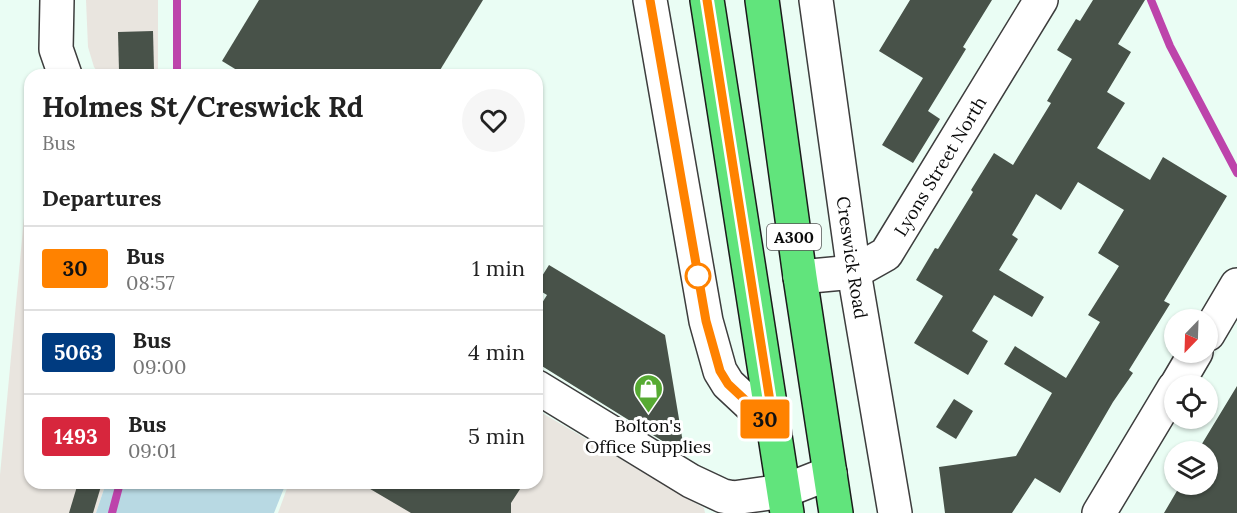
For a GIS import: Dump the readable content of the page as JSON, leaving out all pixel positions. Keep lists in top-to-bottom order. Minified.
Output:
{"streets":{"highway":["A300"],"street":["Lyons Street North","Creswick Road"]},"crossings":[["Lyons Street North","A300"],["Lyons Street North","Creswick Road"]],"places":{"shop":["Bolton's Office Supplies"]},"lines":["bus line 30"],"north":"bottom left","page":{"on_map":"30","heading":[["Holmes St/Creswick Rd","Bus"],"Departures"],"list":[{"mark":"30","name":"Bus","note":"08:57","value":"1 min"},{"mark":"5063","name":"Bus","note":"09:00","value":"4 min"},{"mark":"1493","name":"Bus","note":"09:01","value":"5 min"}]}}
